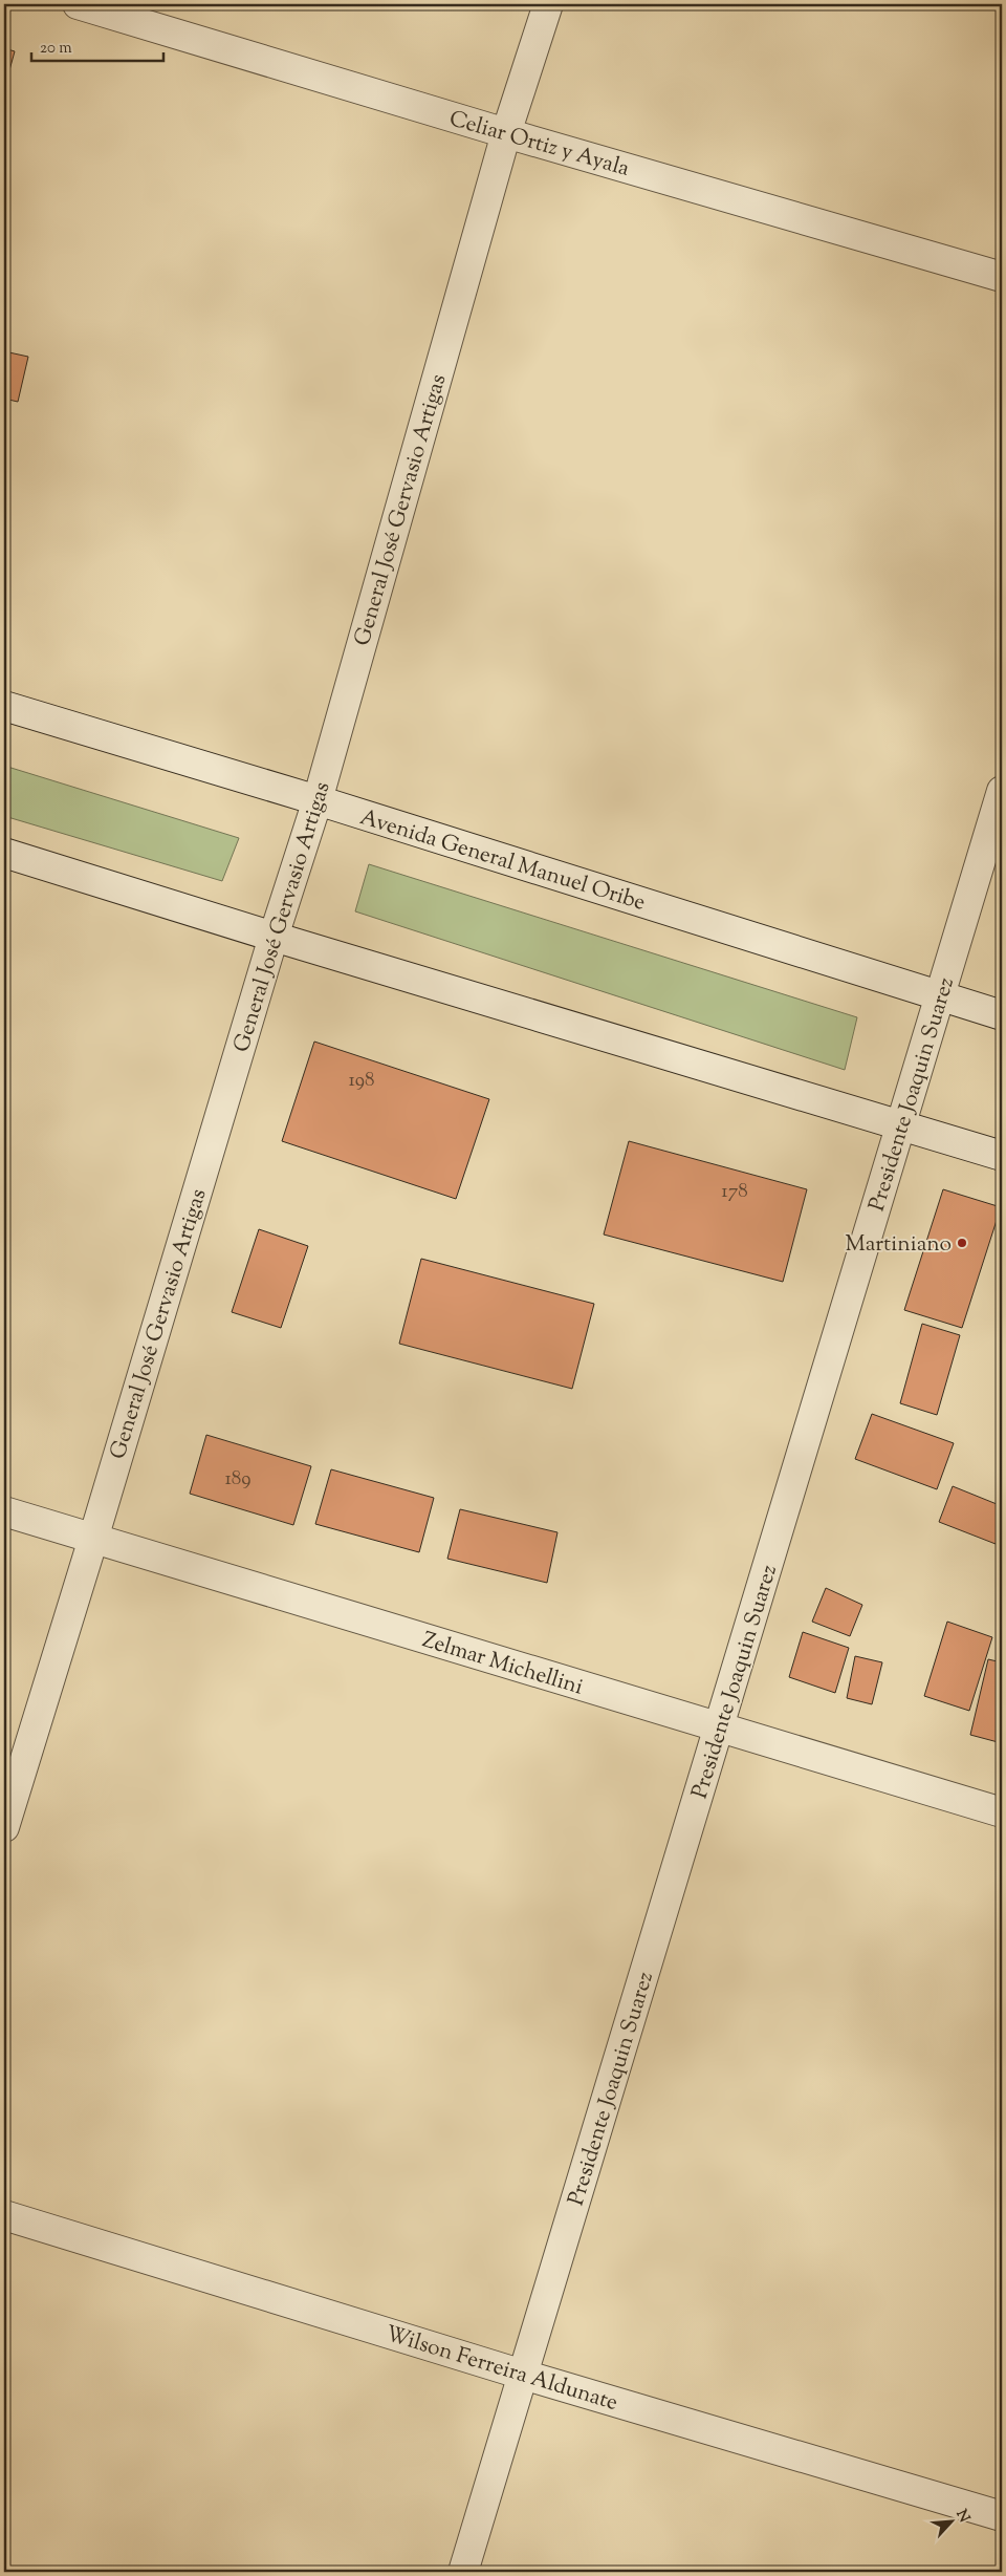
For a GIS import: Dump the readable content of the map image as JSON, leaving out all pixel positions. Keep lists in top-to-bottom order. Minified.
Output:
{"streets":{"street":["Celiar Ortiz y Ayala","General José Gervasio Artigas","Avenida General Manuel Oribe","Presidente Joaquin Suarez","Zelmar Michellini","Wilson Ferreira Aldunate"]},"crossings":[["Celiar Ortiz y Ayala","General José Gervasio Artigas"],["General José Gervasio Artigas","Avenida General Manuel Oribe"],["General José Gervasio Artigas","Zelmar Michellini"],["Avenida General Manuel Oribe","Presidente Joaquin Suarez"],["Presidente Joaquin Suarez","Zelmar Michellini"],["Presidente Joaquin Suarez","Wilson Ferreira Aldunate"]],"places":["Martiniano"],"house_numbers":["198","178","189"],"scale_bar":"20 m","north":"top right"}
